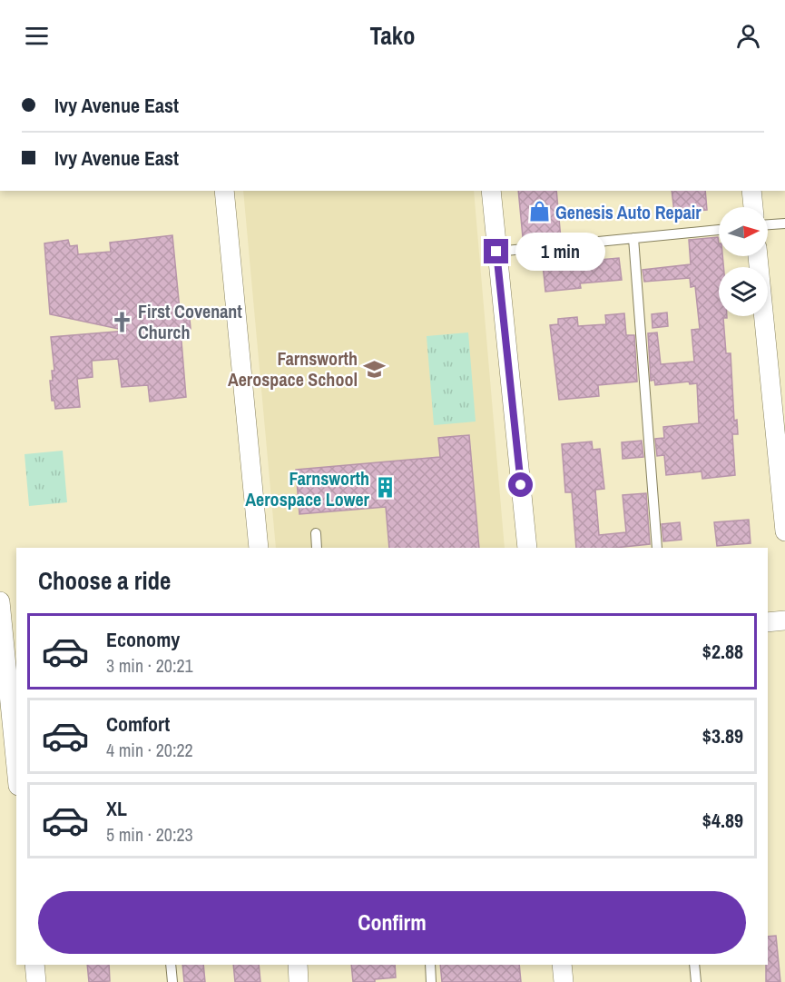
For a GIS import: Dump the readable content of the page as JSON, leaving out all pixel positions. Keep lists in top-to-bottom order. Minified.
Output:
{"places":{"shop":["Genesis Auto Repair"],"church":["First Covenant Church"],"school or university":["Farnsworth Aerospace School"],"building":["Farnsworth Aerospace Lower"]},"north":"right","page":{"header":"Tako","banner":["Ivy Avenue East","Ivy Avenue East"],"bubble":"1 min","heading":"Choose a ride","list":[{"name":"Economy","note":"3 min · 20:21","value":"$2.88"},{"name":"Comfort","note":"4 min · 20:22","value":"$3.89"},{"name":"XL","note":"5 min · 20:23","value":"$4.89"}],"buttons":"Confirm"}}
